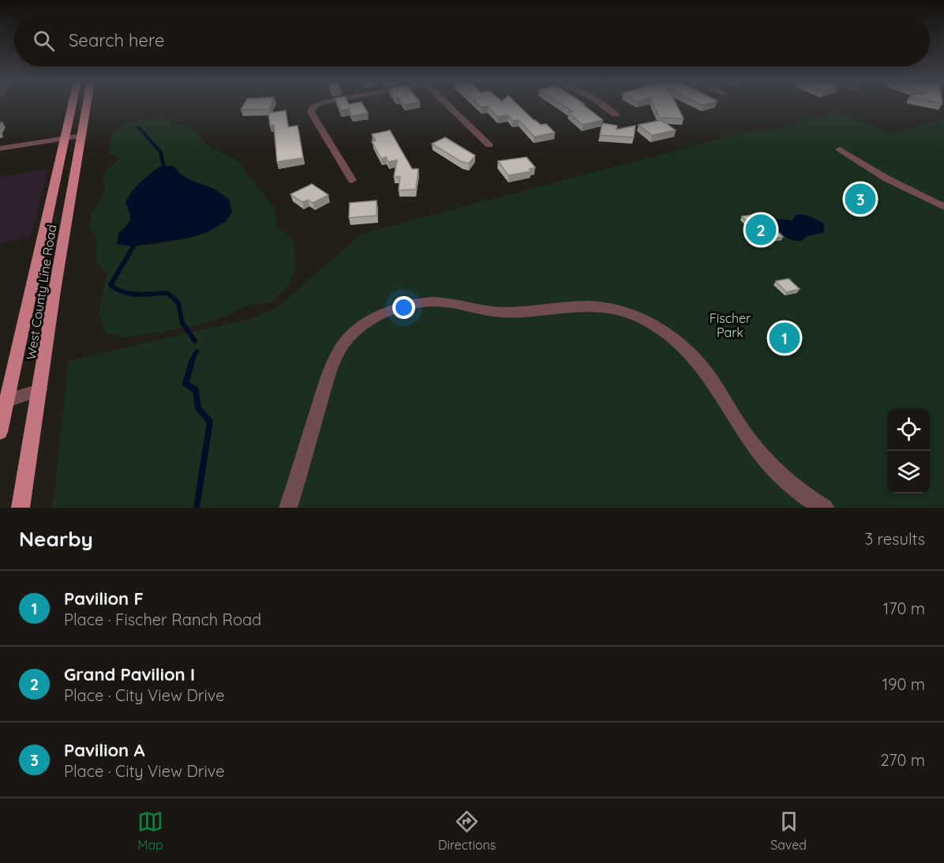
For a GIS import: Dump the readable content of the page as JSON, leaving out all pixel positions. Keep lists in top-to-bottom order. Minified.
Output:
{"streets":{"main road":["West County Line Road"]},"parks":["Fischer Park"],"page":{"search":"Search here","pins":["3","2","1"],"heading":["Nearby","3 results"],"list":[{"mark":"1","name":"Pavilion F","note":"Place · Fischer Ranch Road","value":"170 m"},{"mark":"2","name":"Grand Pavilion I","note":"Place · City View Drive","value":"190 m"},{"mark":"3","name":"Pavilion A","note":"Place · City View Drive","value":"270 m"}],"nav":["Map","Directions","Saved"]}}
